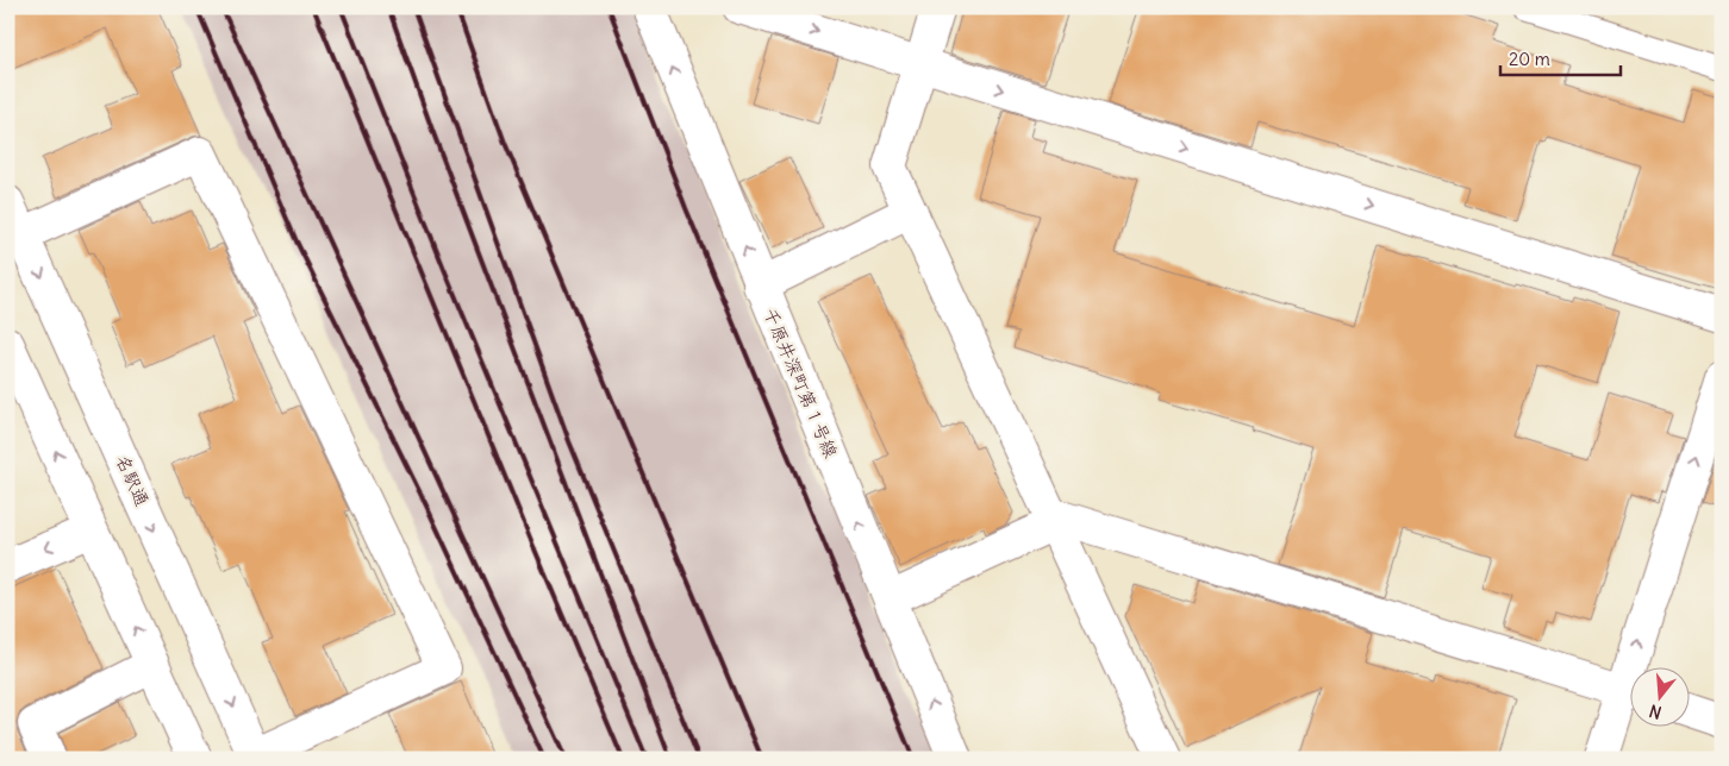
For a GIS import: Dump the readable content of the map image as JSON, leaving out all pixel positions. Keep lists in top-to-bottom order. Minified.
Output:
{"streets":{"street":["千原井深町第１号線","名駅通"]},"scale_bar":"20 m","north":"bottom"}
